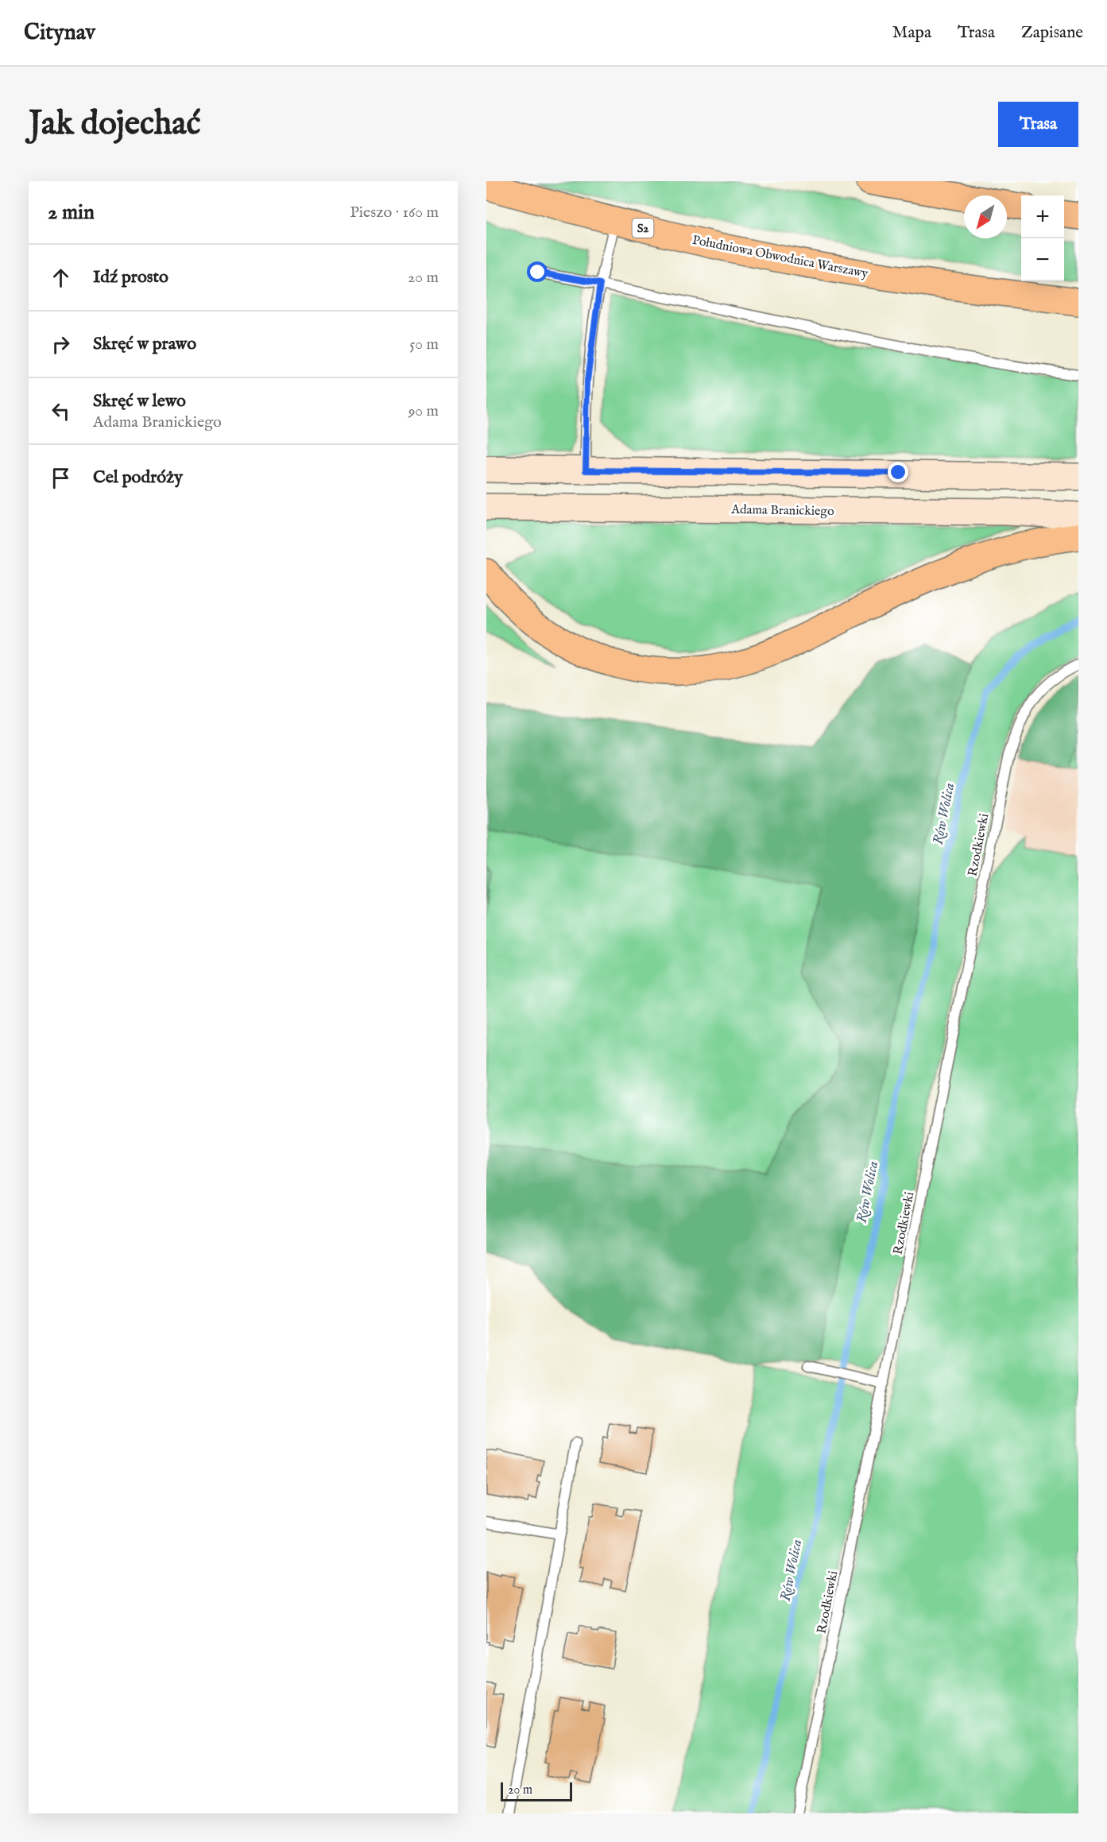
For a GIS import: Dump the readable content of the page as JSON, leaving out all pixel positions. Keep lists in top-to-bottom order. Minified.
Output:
{"streets":{"highway":["S2","Południowa Obwodnica Warszawy"],"main road":["Adama Branickiego"],"lane":["Rzodkiewki"]},"water":["Rów Wolica"],"scale_bar":"20 m","north":"bottom left","page":{"header":"Citynav","nav":["Mapa","Trasa","Zapisane"],"buttons":"Trasa","title":"Jak dojechać","heading":["2 min","Pieszo · 160 m"],"map_buttons":["+","−"],"list":[["Idź prosto","20 m"],["Skręć w prawo","50 m"],["Skręć w lewo","Adama Branickiego","90 m"],"Cel podróży"],"scale":"20 m"}}
